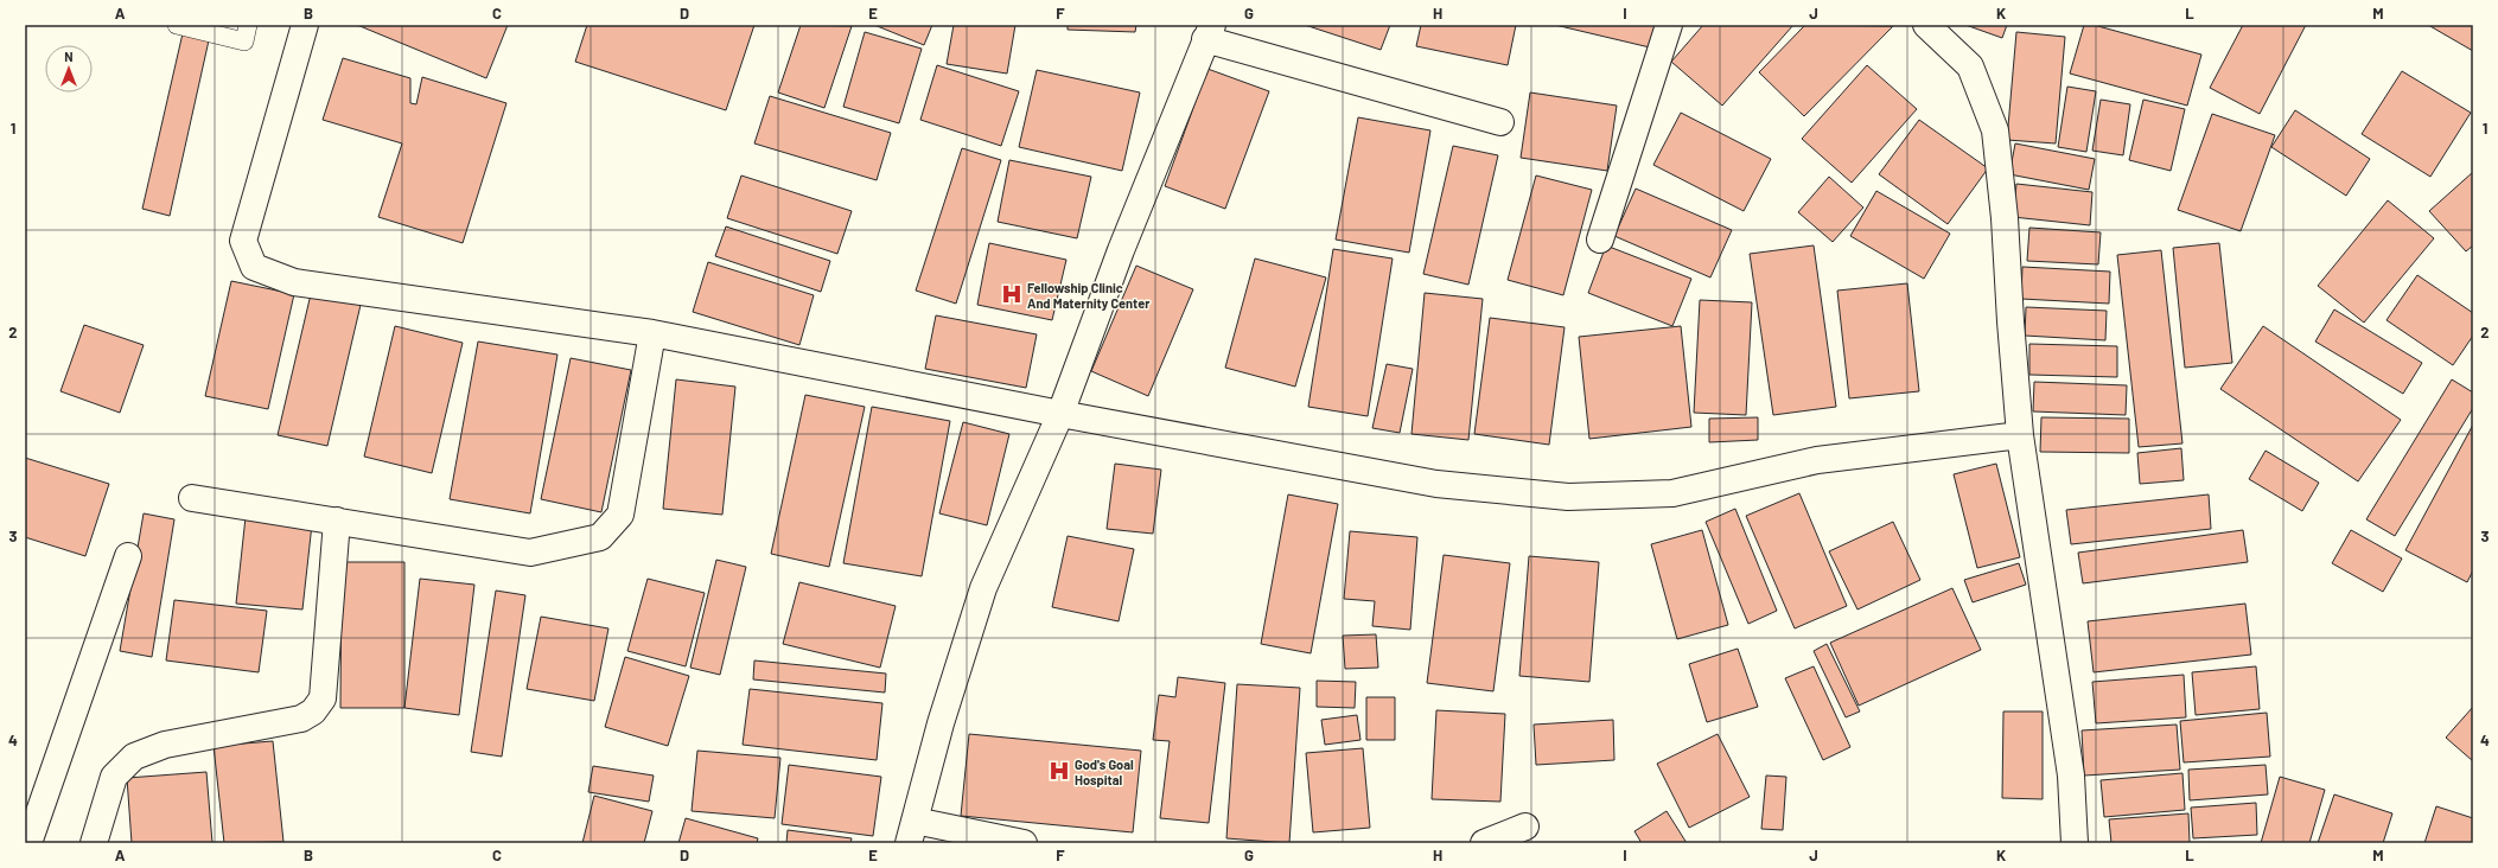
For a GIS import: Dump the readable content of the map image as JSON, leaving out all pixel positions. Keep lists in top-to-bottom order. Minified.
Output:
{"places":{"hospital":["Fellowship Clinic And Maternity Center","God's Goal Hospital"]},"north":"top","grid":{"columns":["A","B","C","D","E","F","G","H","I","J","K","L","M"],"rows":["1","2","3","4"]}}
